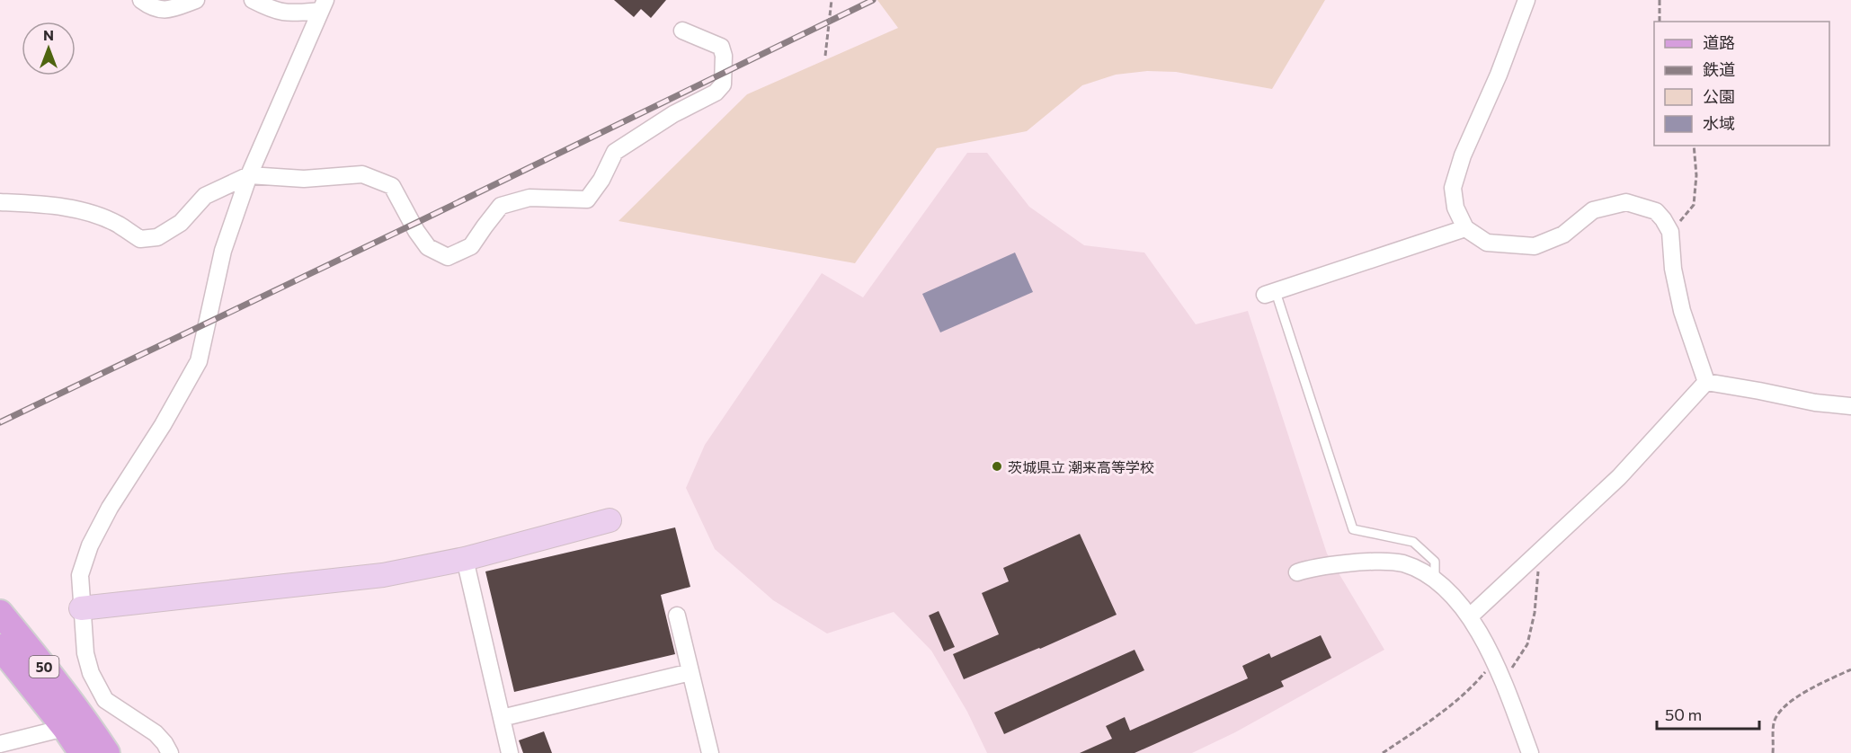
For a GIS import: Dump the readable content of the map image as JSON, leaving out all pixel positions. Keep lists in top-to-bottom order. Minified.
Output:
{"streets":{"main road":["50"]},"places":["茨城県立 潮来高等学校"],"legend":["道路","鉄道","公園","水域"],"scale_bar":"50 m","north":"top"}
